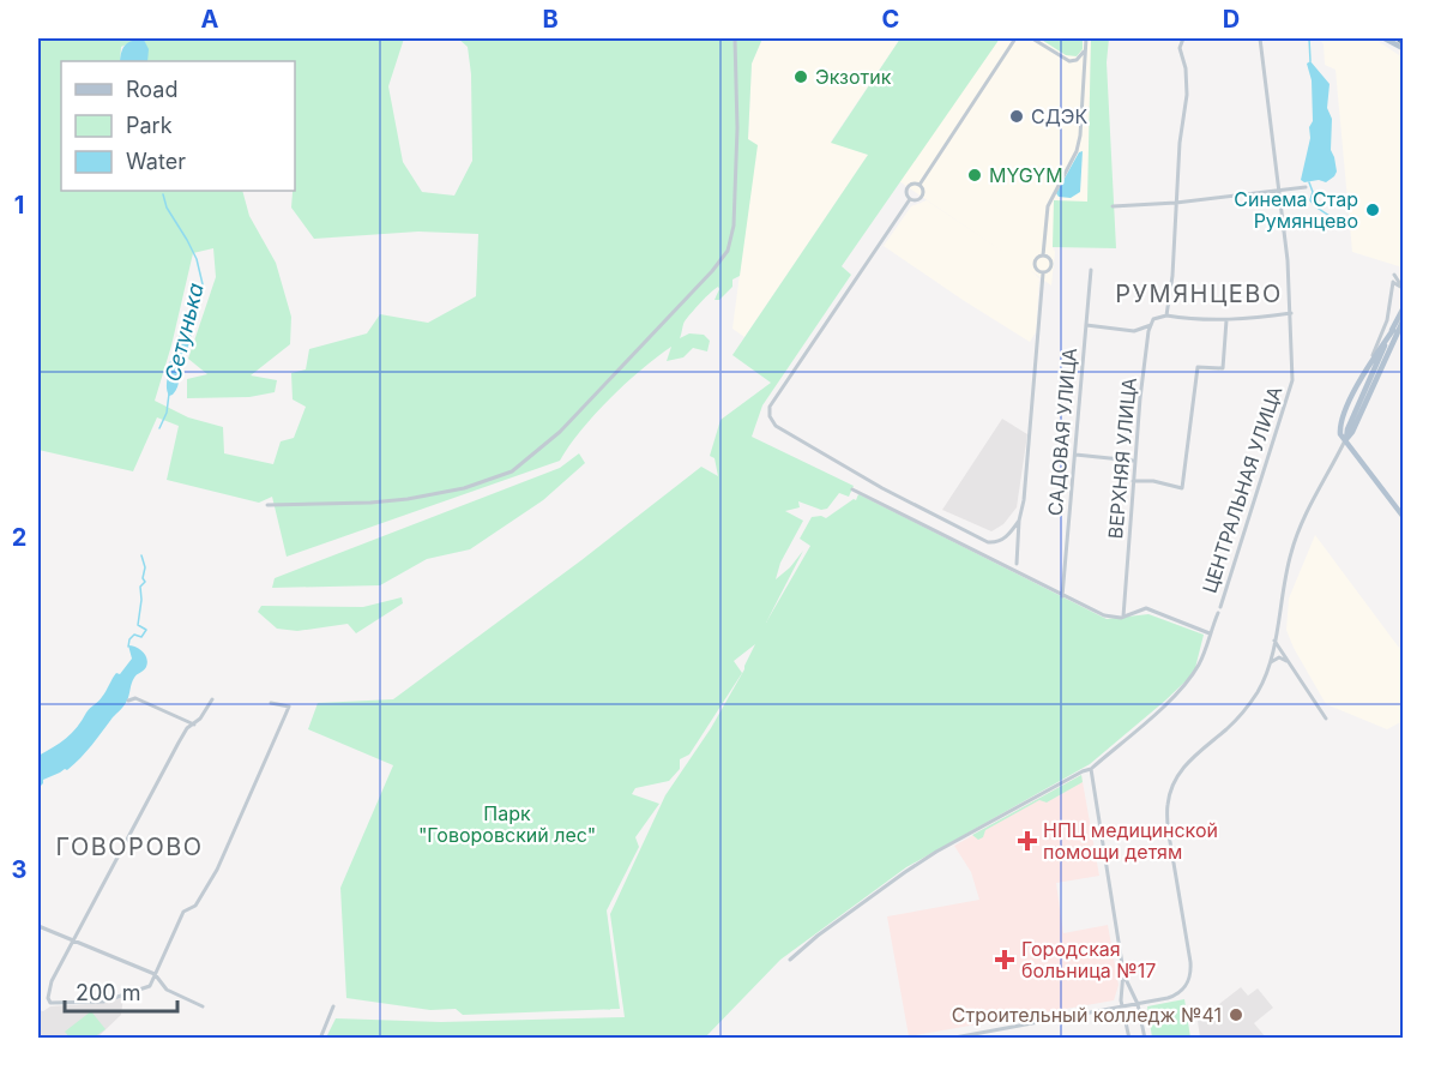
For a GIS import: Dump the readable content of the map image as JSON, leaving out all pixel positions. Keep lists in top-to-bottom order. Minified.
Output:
{"streets":{"street":["САДОВАЯ УЛИЦА","ВЕРХНЯЯ УЛИЦА","ЦЕНТРАЛЬНАЯ УЛИЦА"]},"districts":["РУМЯНЦЕВО","ГОВОРОВО"],"water":["Сетунька"],"parks":["Парк \"Говоровский лес\""],"places":{"other":["Экзотик","СДЭК","MYGYM","Синема Стар Румянцево","Строительный колледж №41"],"health":["НПЦ медицинской помощи детям","Городская больница №17"]},"legend":["Road","Park","Water"],"scale_bar":"200 m","grid":{"columns":["A","B","C","D"],"rows":["1","2","3"]}}
